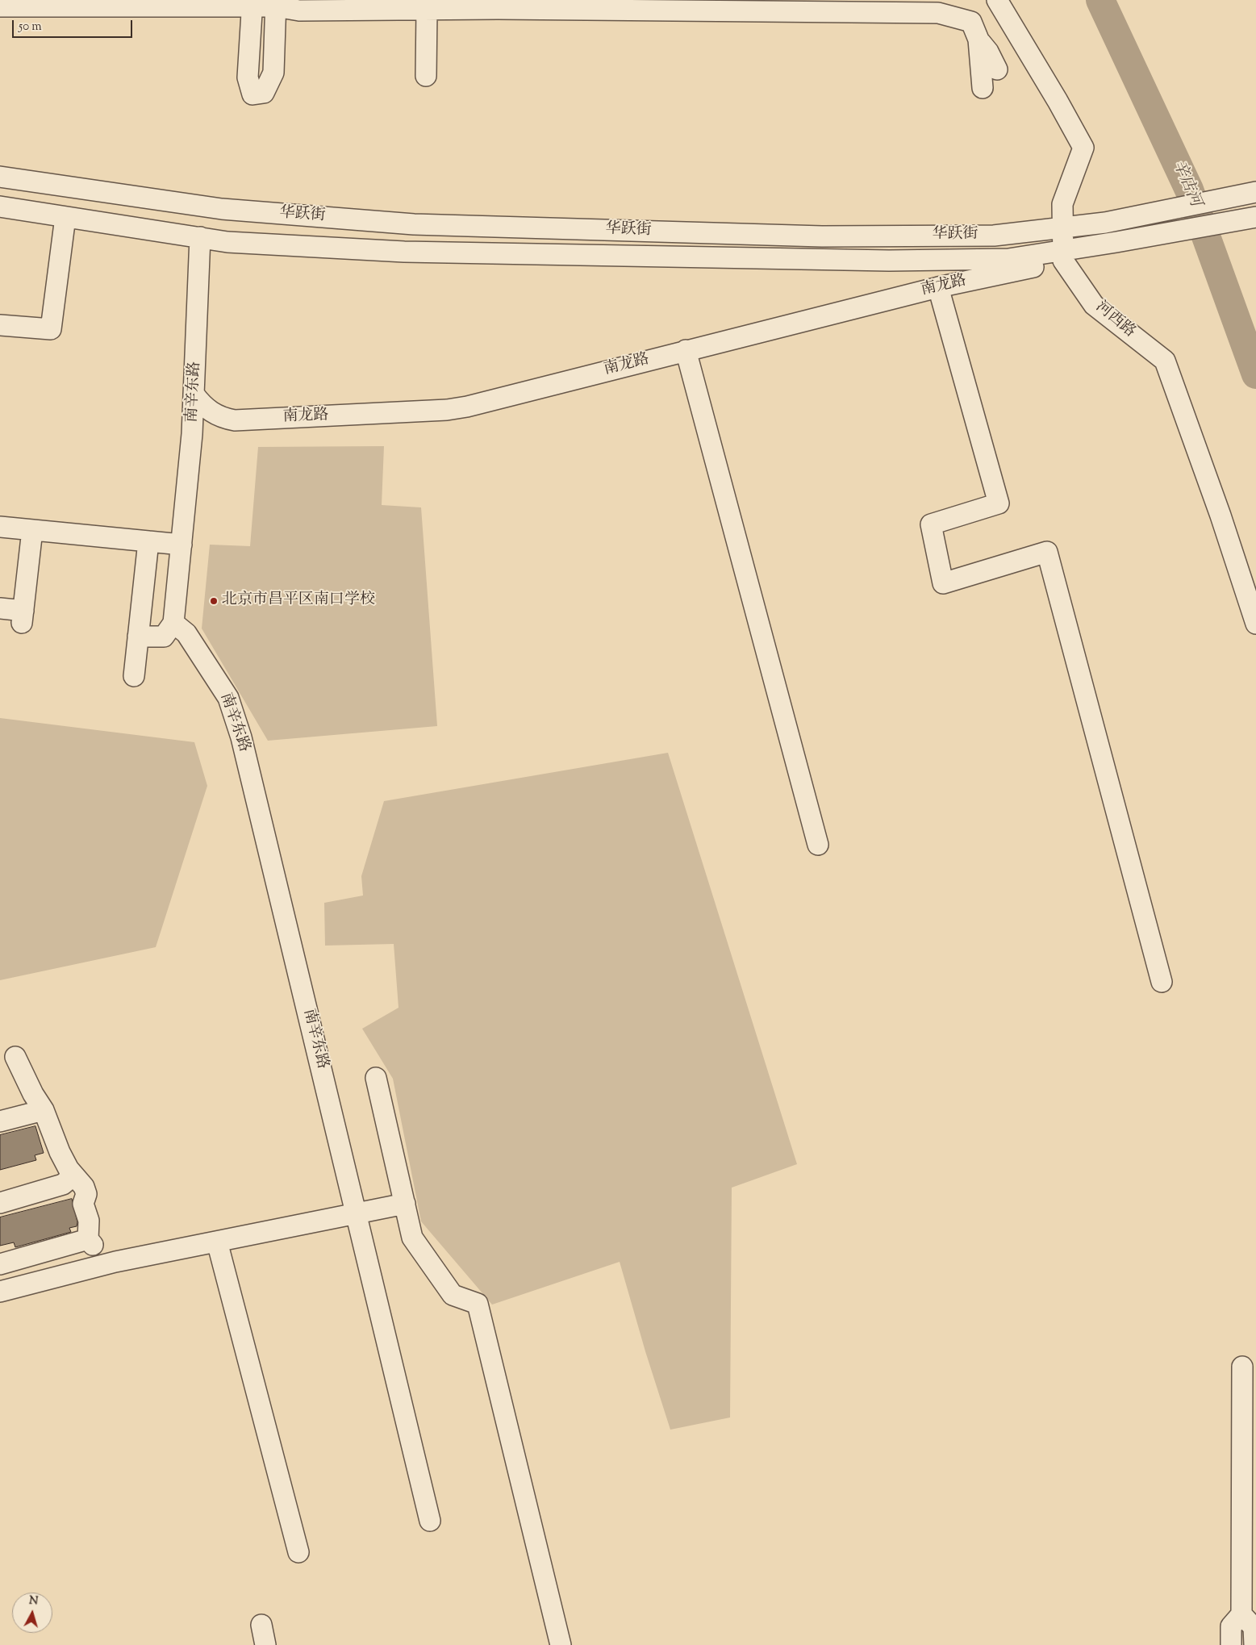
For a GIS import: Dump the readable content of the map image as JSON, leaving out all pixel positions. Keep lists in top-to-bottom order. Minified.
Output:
{"streets":{"street":["华跃街","南龙路","河西路","南辛东路"]},"crossings":[["华跃街","南龙路"],["华跃街","河西路"],["华跃街","南辛东路"],["南龙路","河西路"],["南龙路","南辛东路"]],"water":["辛店河"],"places":["北京市昌平区南口学校"],"scale_bar":"50 m","north":"top"}
